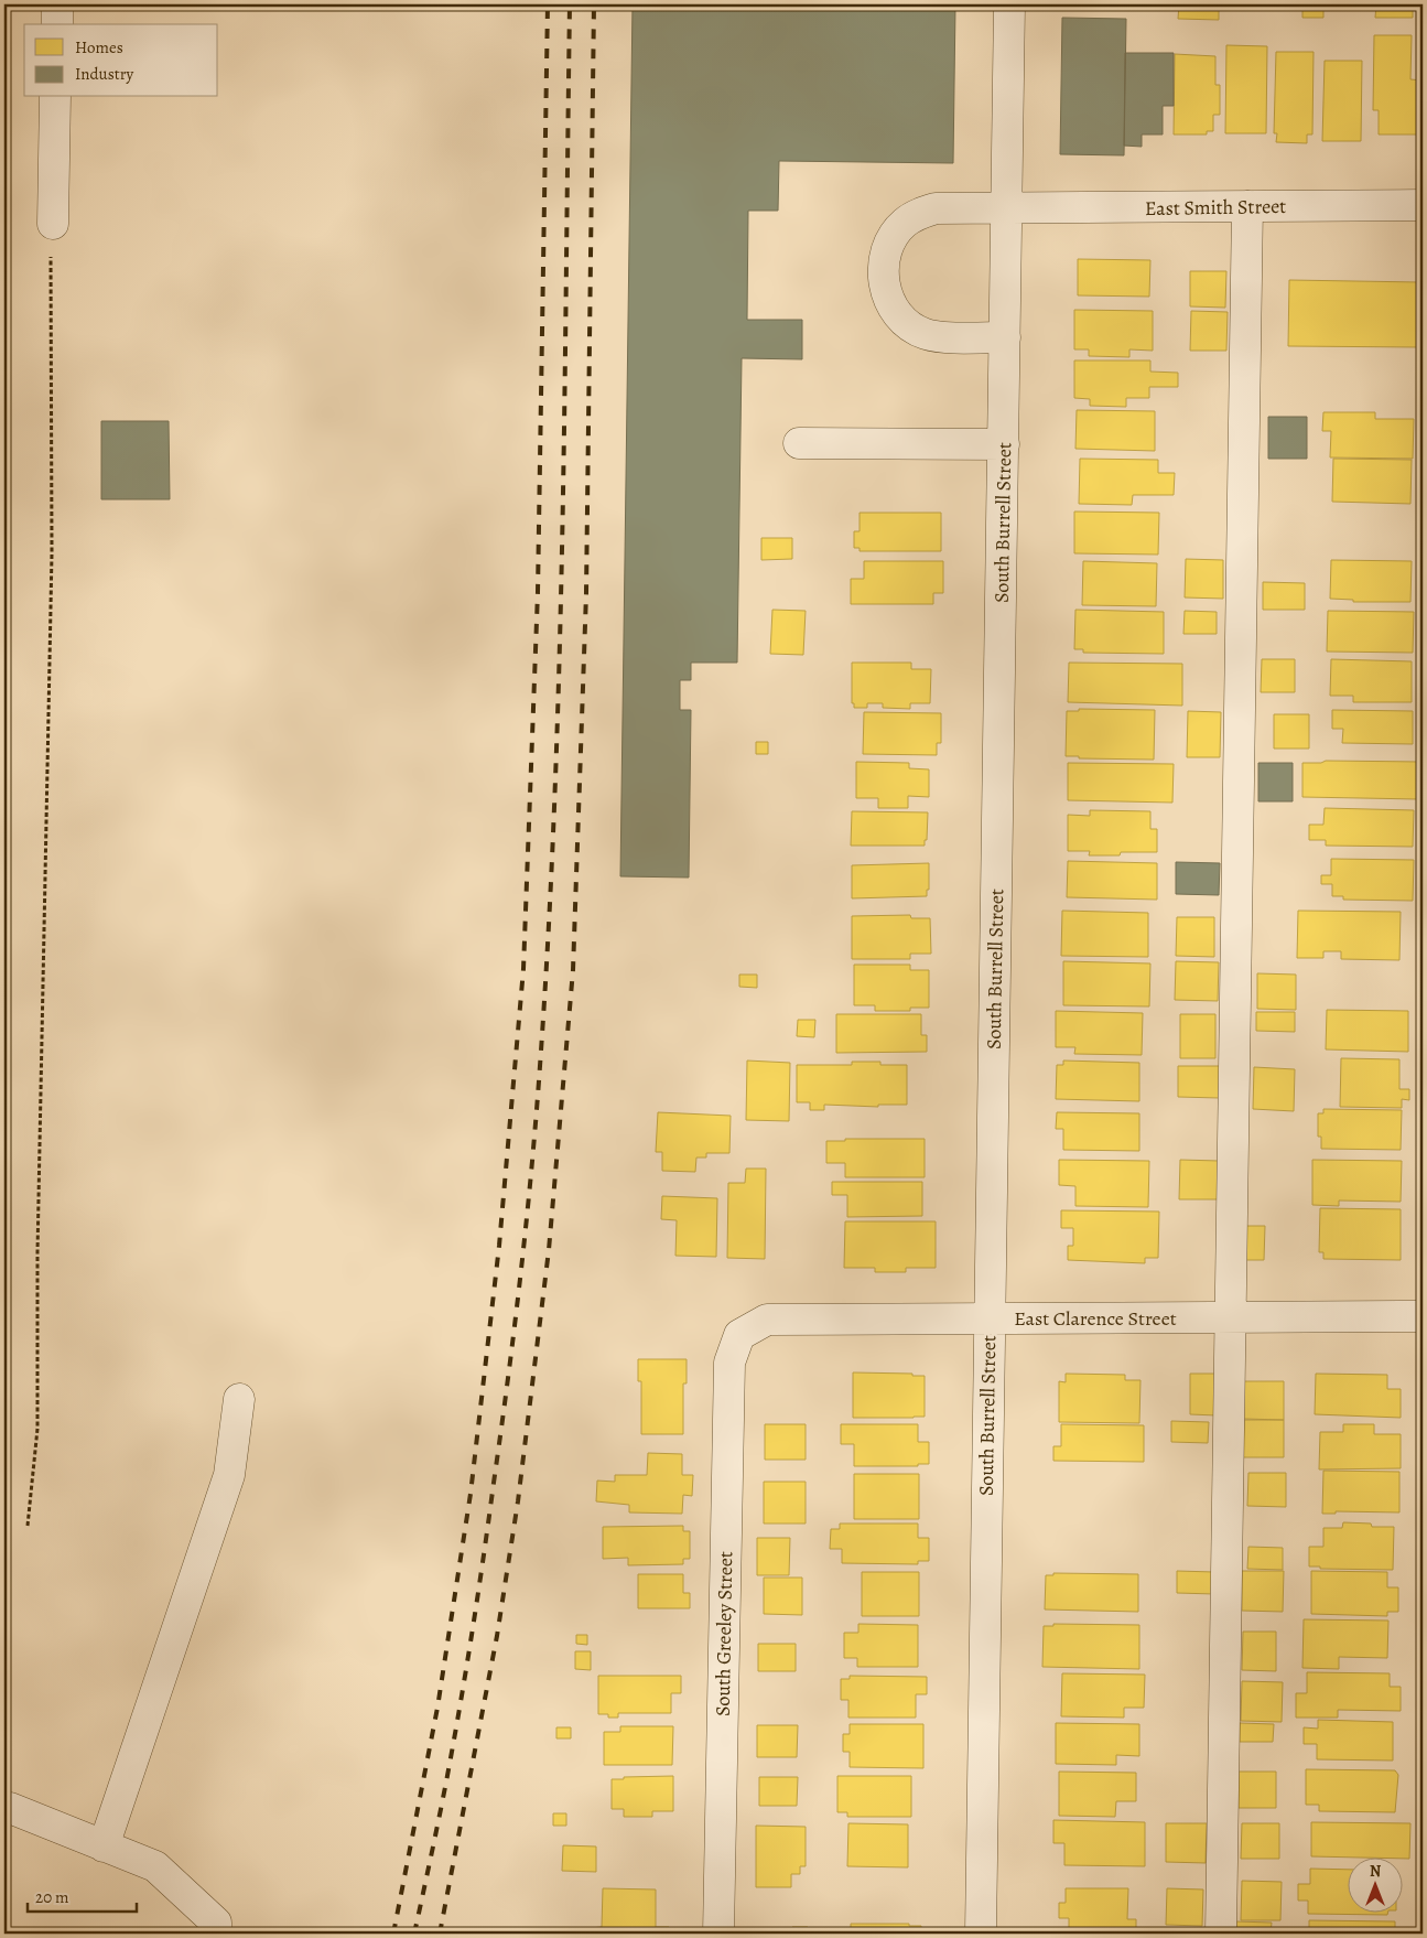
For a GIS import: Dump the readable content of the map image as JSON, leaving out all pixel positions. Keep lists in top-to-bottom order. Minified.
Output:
{"streets":{"street":["East Smith Street","South Burrell Street","East Clarence Street","South Greeley Street"]},"crossings":[["East Smith Street","South Burrell Street"],["South Burrell Street","East Clarence Street"],["East Clarence Street","South Greeley Street"]],"legend":["Homes","Industry"],"scale_bar":"20 m","north":"top"}
